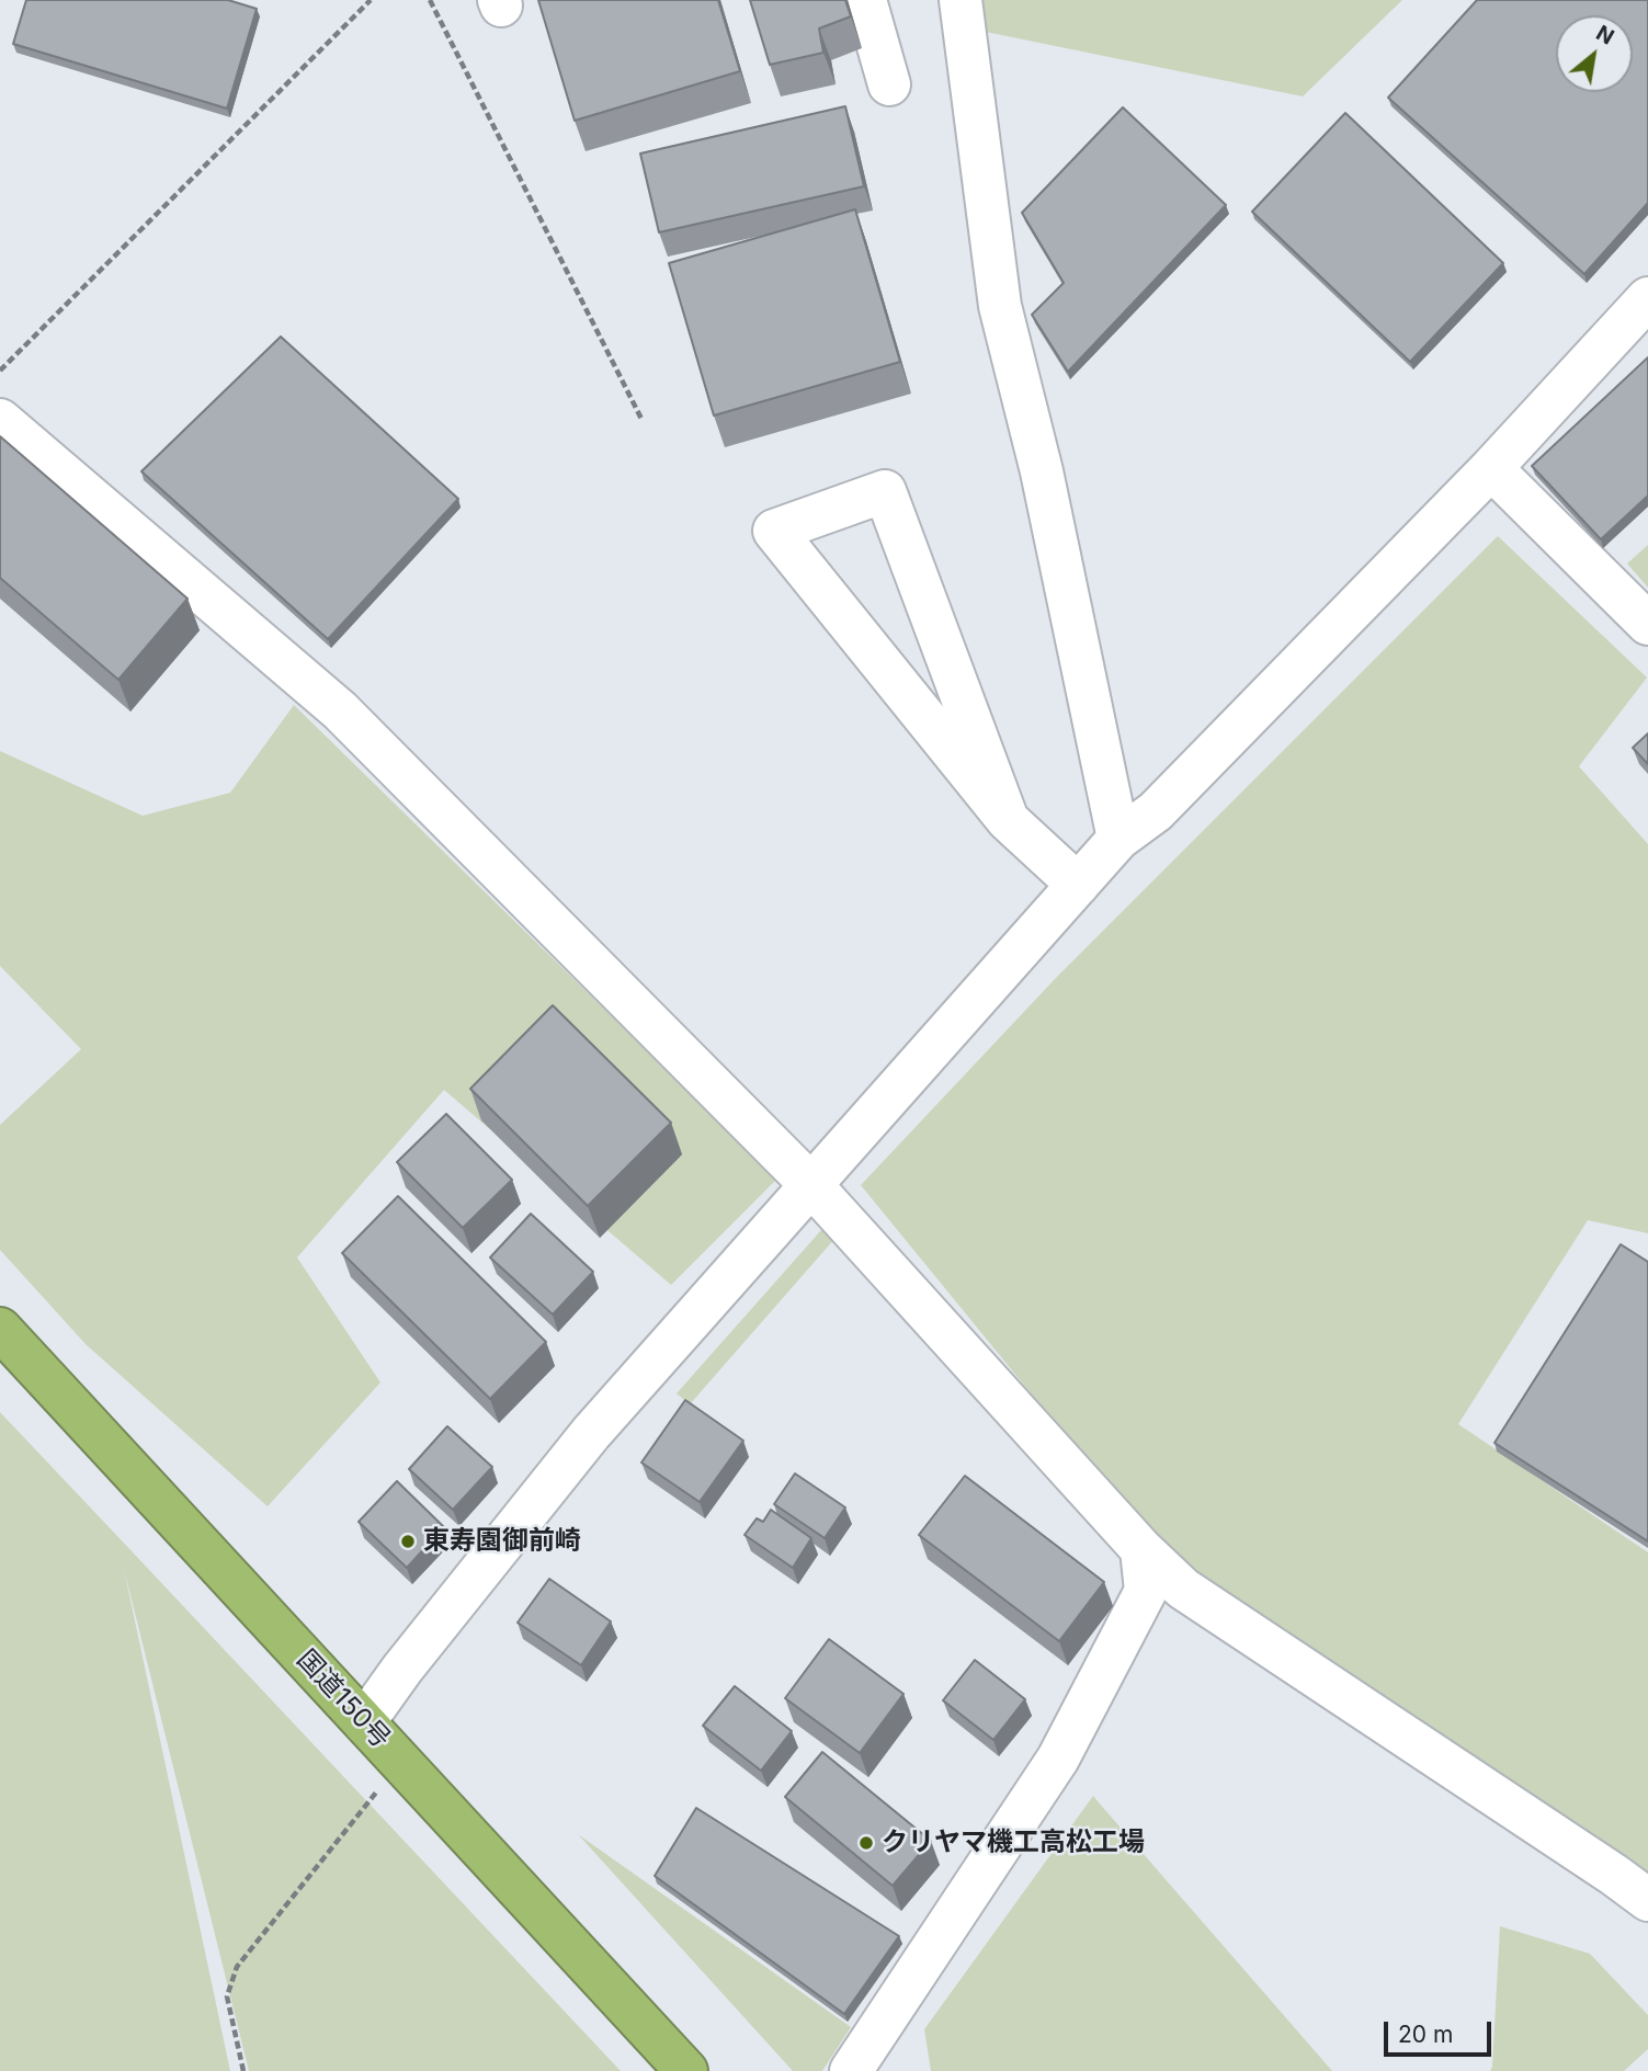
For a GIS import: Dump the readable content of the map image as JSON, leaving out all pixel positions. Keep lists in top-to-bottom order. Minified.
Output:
{"streets":{"highway":["国道150号"]},"places":["東寿園御前崎","クリヤマ機工高松工場"],"scale_bar":"20 m","north":"top right"}
